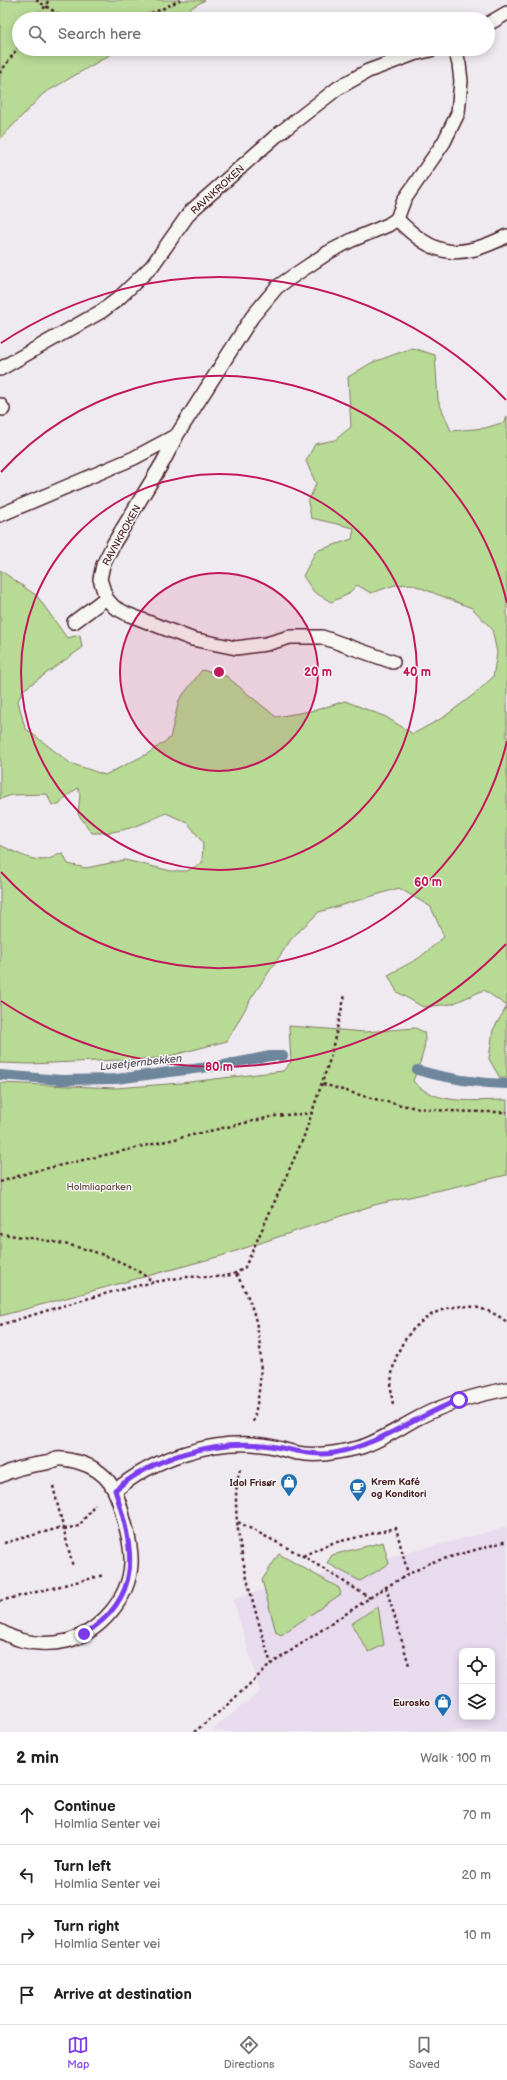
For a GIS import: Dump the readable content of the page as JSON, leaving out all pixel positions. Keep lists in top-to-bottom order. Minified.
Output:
{"streets":{"lane":["RAVNKROKEN"]},"water":["Lusetjernbekken"],"parks":["Holmliaparken"],"places":{"shop":["Idol Frisør","Eurosko"],"cafe":["Krem Kafé og Konditori"]},"page":{"search":"Search here","heading":["2 min","Walk · 100 m"],"list":[["Continue","Holmlia Senter vei","70 m"],["Turn left","Holmlia Senter vei","20 m"],["Turn right","Holmlia Senter vei","10 m"],"Arrive at destination"],"nav":["Map","Directions","Saved"]},"rings":["20 m","40 m","60 m","80 m"]}
